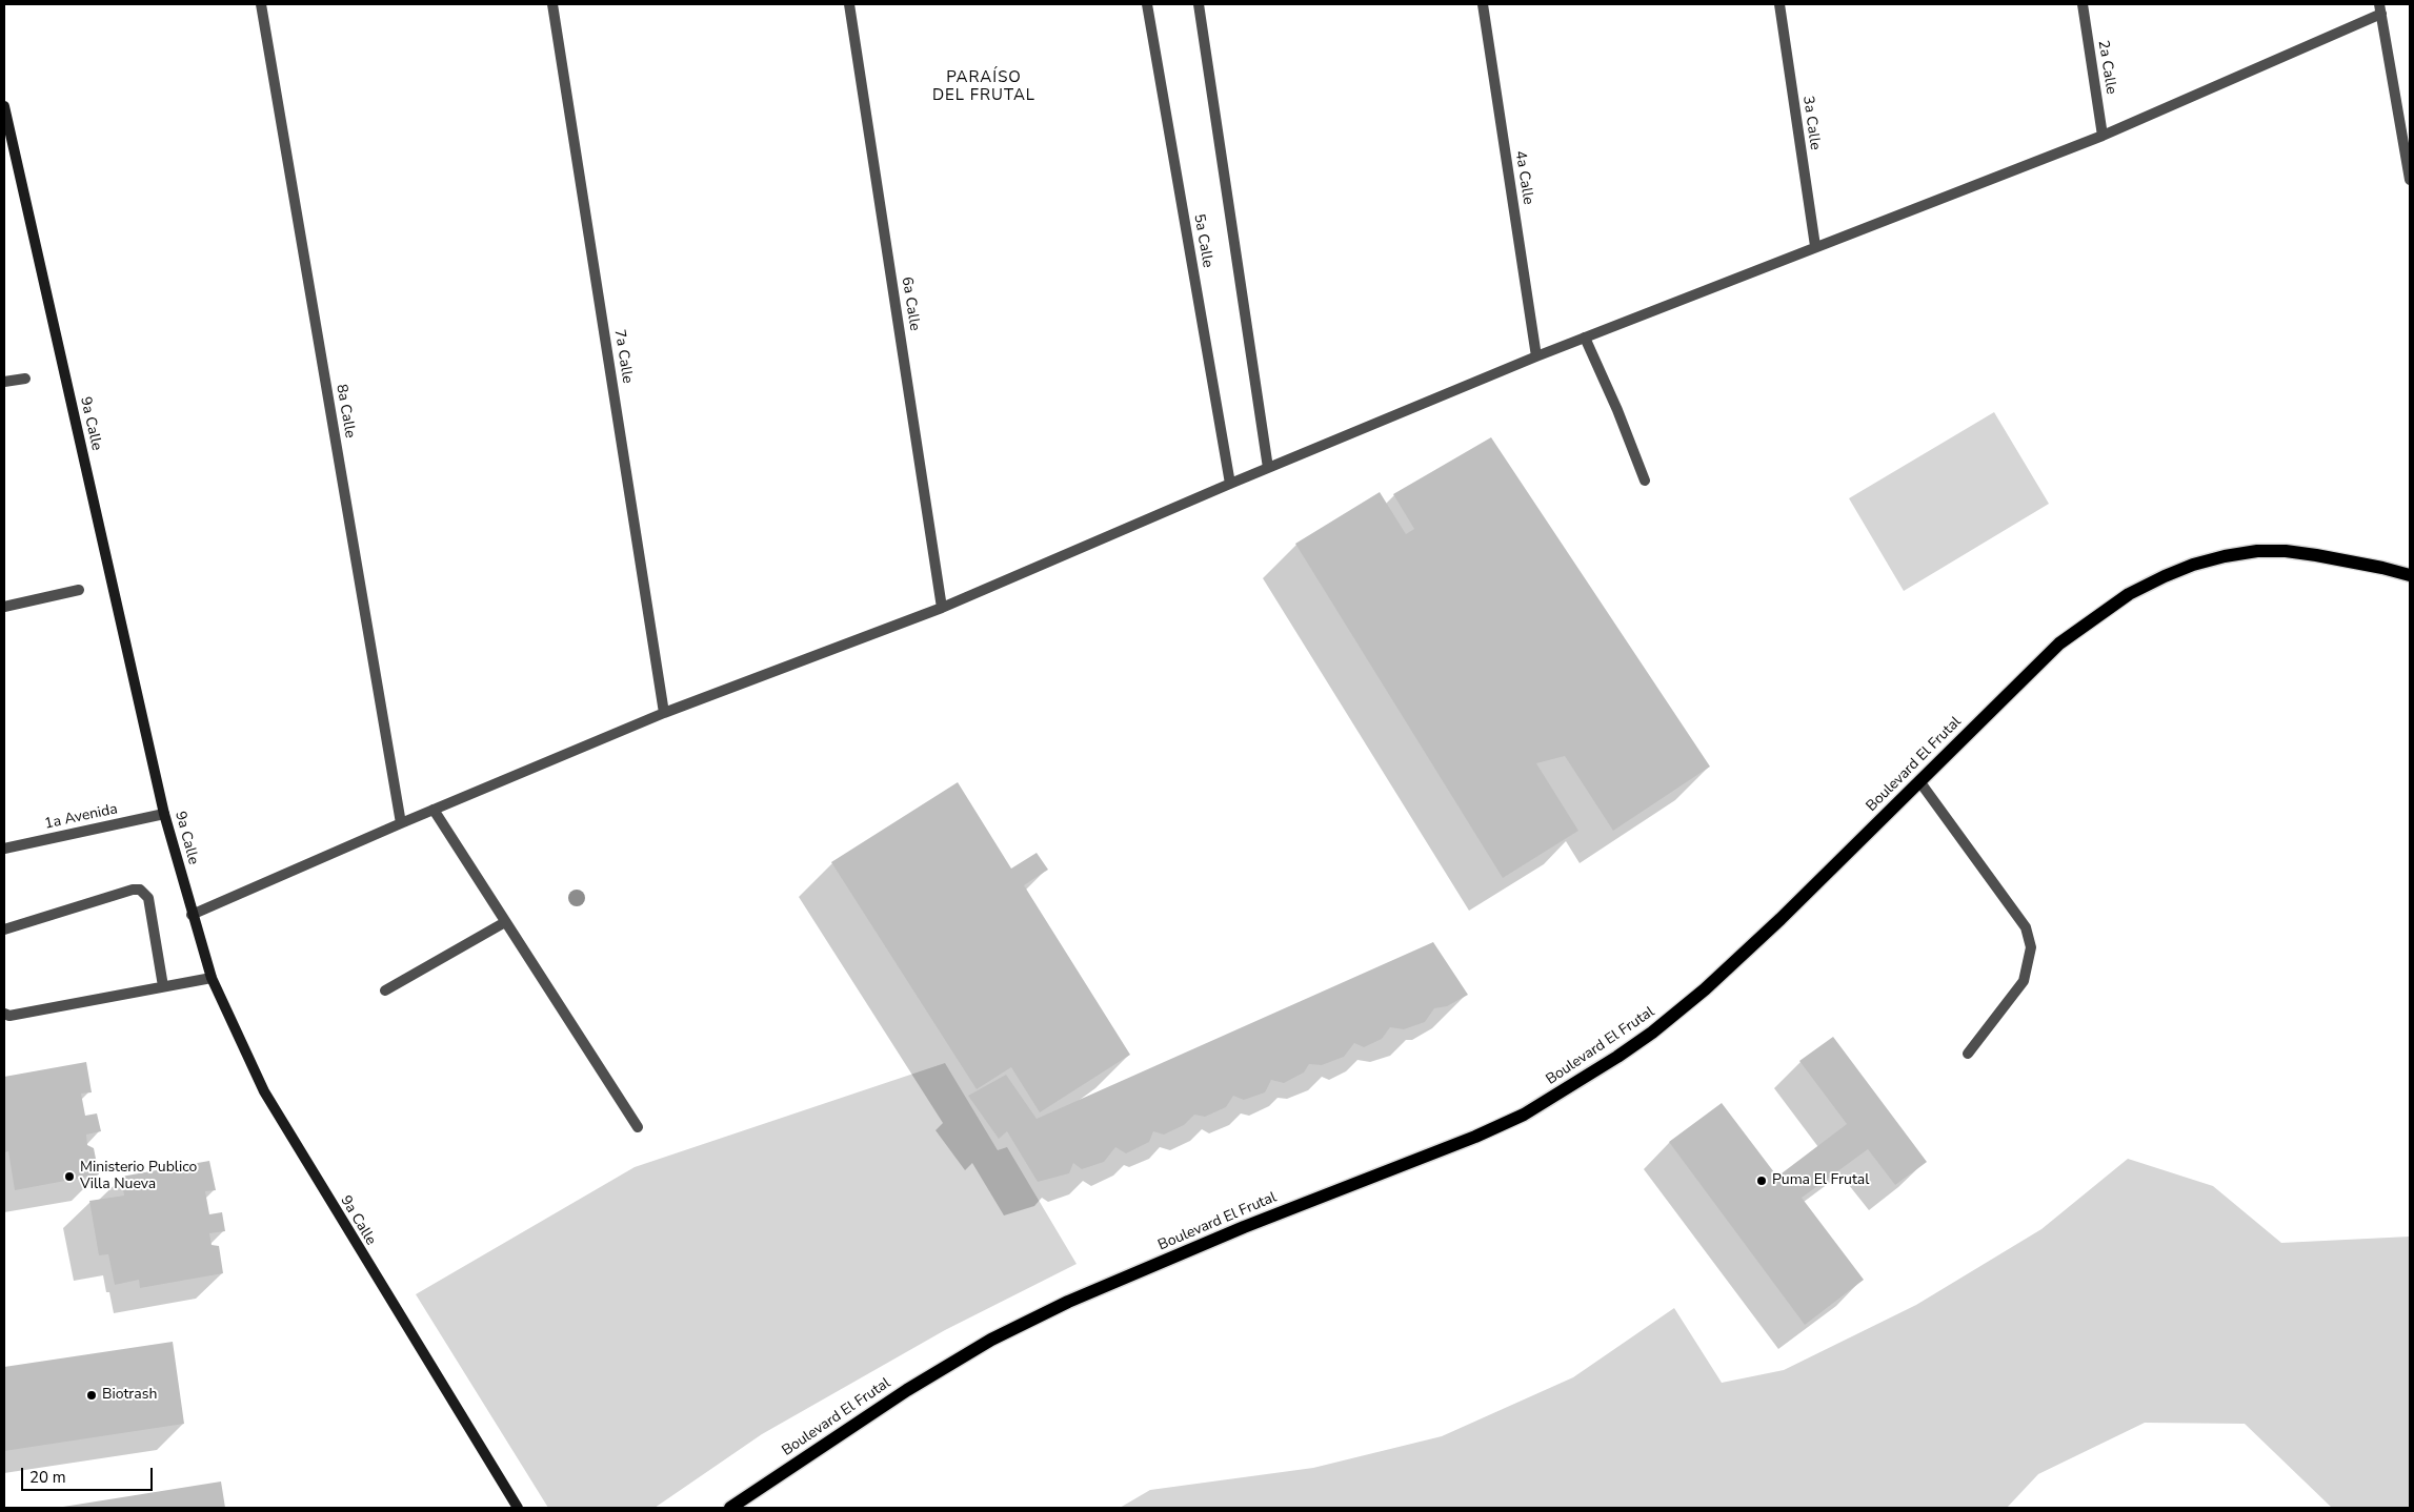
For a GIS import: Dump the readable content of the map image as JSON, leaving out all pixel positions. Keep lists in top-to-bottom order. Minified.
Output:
{"streets":{"main road":["9a Calle","Boulevard El Frutal"],"street":["2a Calle","3a Calle","4a Calle","5a Calle","6a Calle","7a Calle","8a Calle","1a Avenida"]},"crossings":[["9a Calle","1a Avenida"]],"districts":["PARAÍSO DEL FRUTAL"],"places":["Ministerio Publico Villa Nueva","Puma El Frutal","Biotrash"],"scale_bar":"20 m"}
